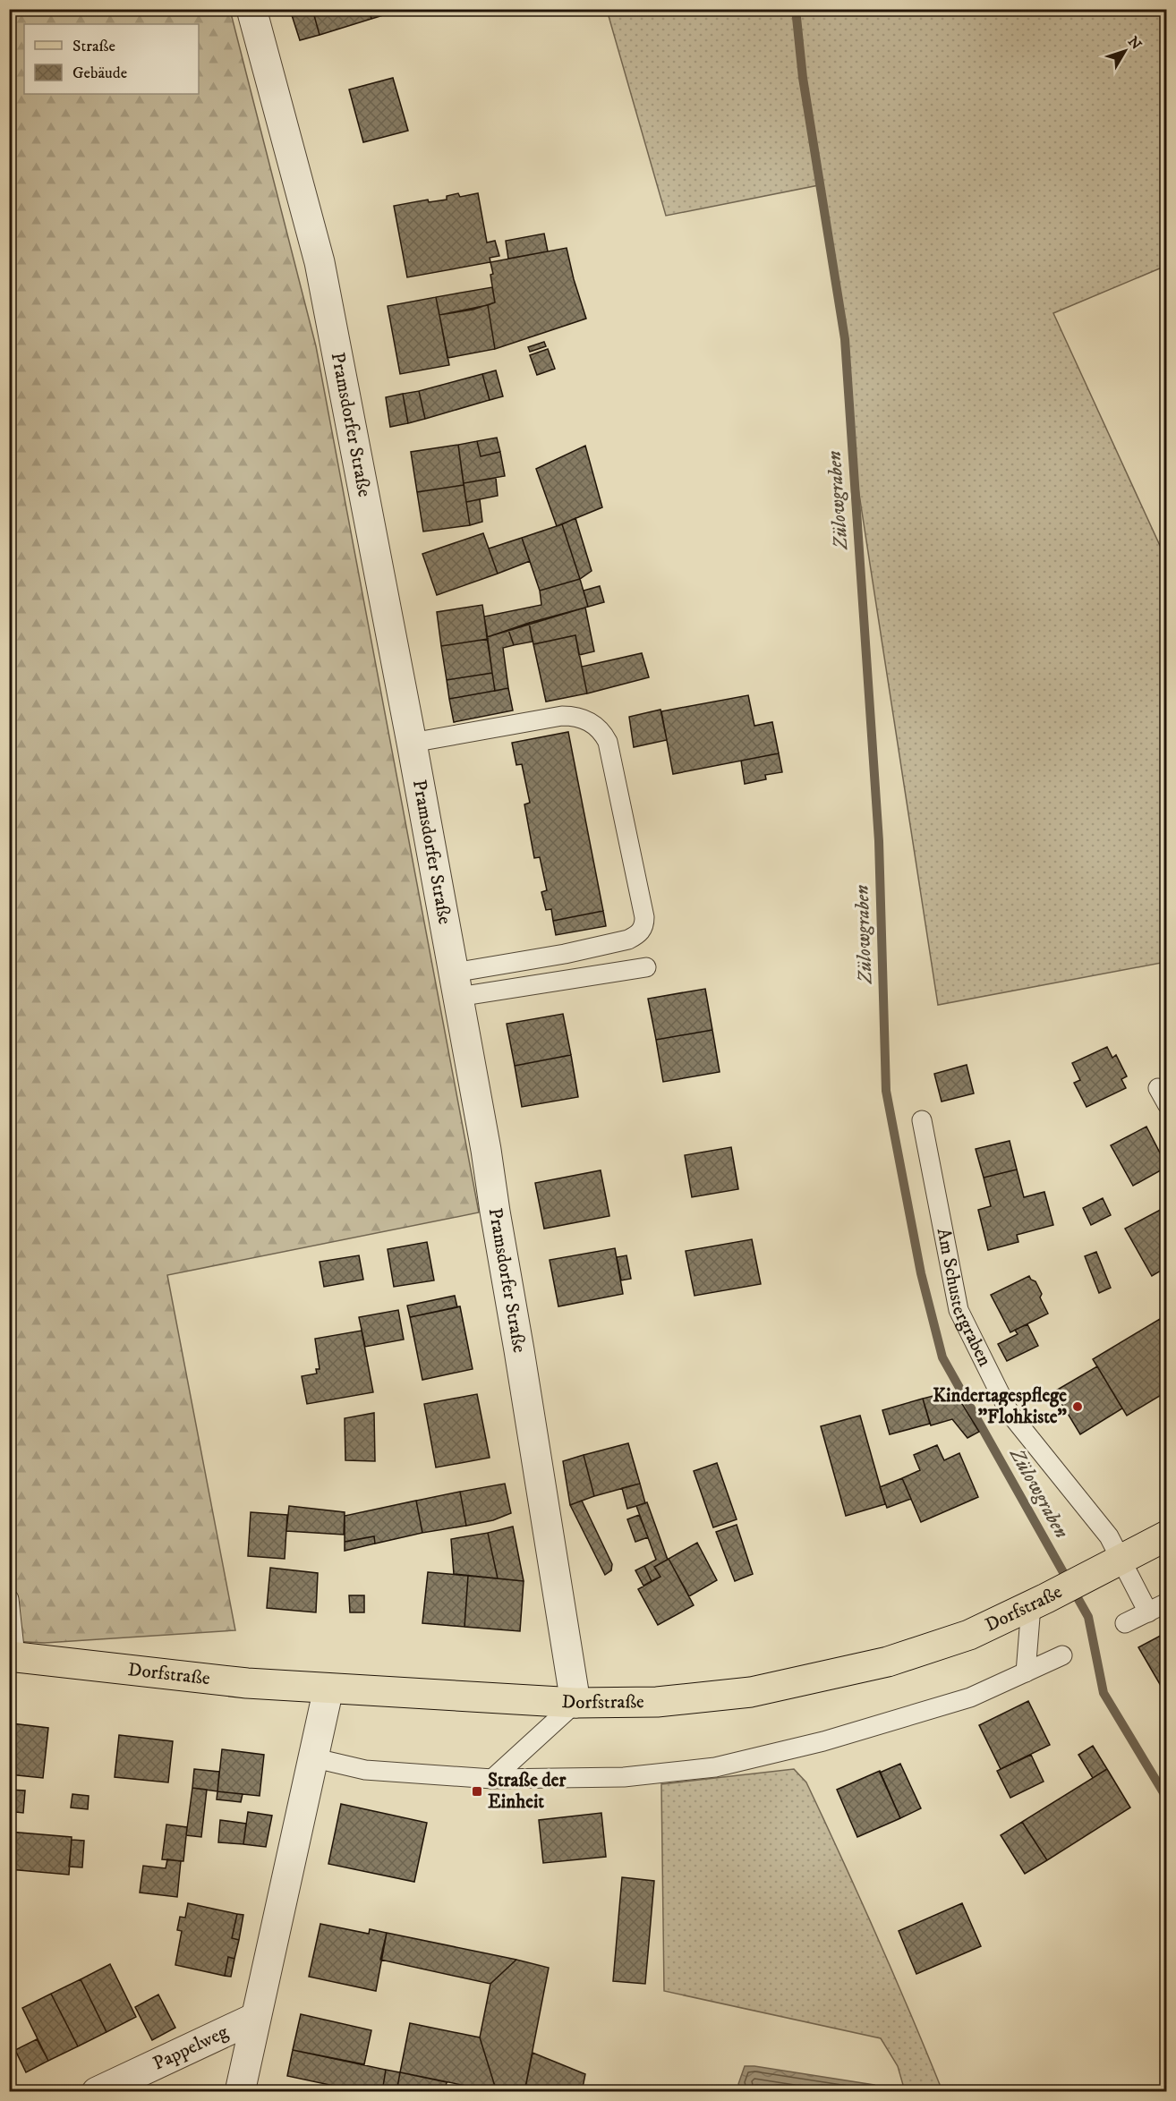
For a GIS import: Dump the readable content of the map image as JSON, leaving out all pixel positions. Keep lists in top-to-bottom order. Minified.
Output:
{"streets":{"main road":["Dorfstraße"],"street":["Pramsdorfer Straße","Pappelweg"],"lane":["Am Schustergraben"]},"crossings":[["Pramsdorfer Straße","Dorfstraße"],["Am Schustergraben","Dorfstraße"]],"water":["Zülowgraben"],"places":{"other":["Kindertagespflege \"Flohkiste\""],"transit":["Straße der Einheit"]},"legend":["Straße","Gebäude"],"north":"top right"}
